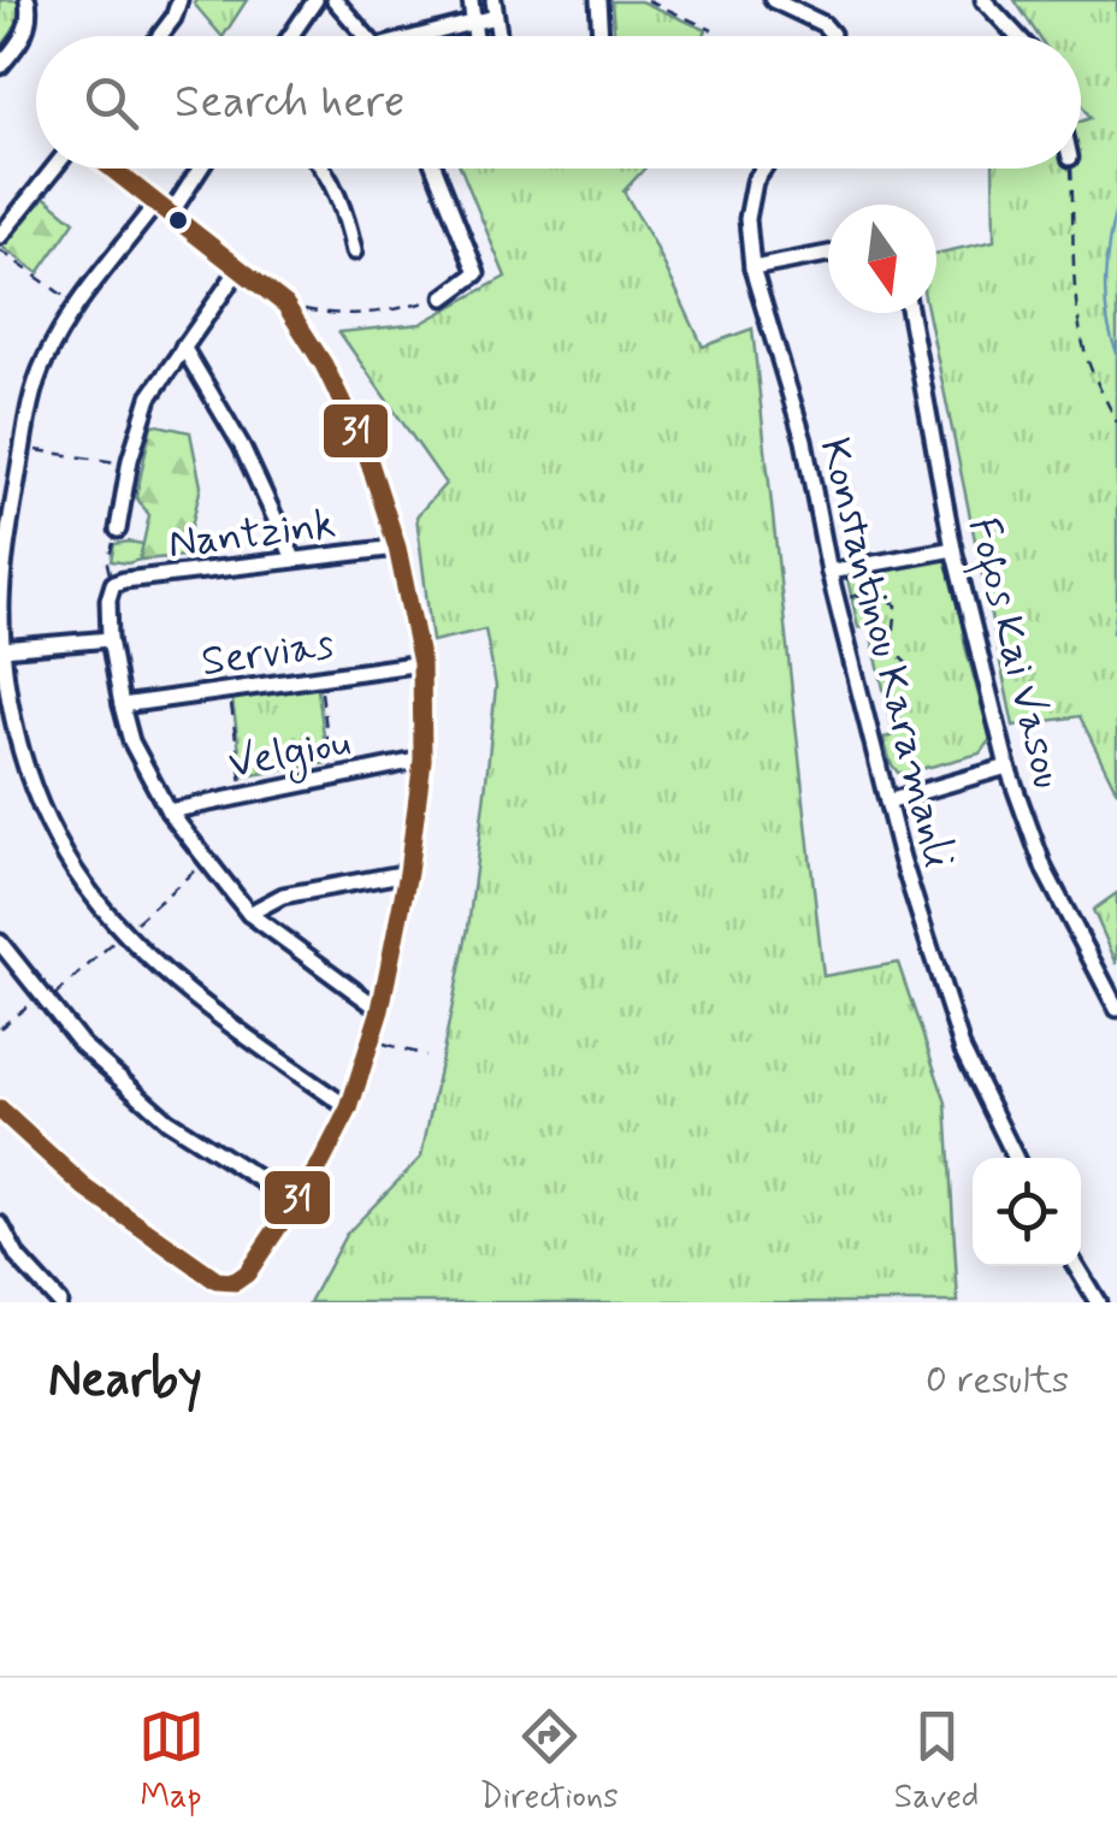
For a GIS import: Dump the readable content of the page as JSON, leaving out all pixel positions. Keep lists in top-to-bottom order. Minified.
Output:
{"streets":{"street":["Nantzink","Servias","Konstantinou Karamanli","Fofos Kai Vasou","Velgiou"]},"lines":["transit line 31"],"north":"bottom","page":{"search":"Search here","heading":["Nearby","0 results"],"nav":["Map","Directions","Saved"]}}
